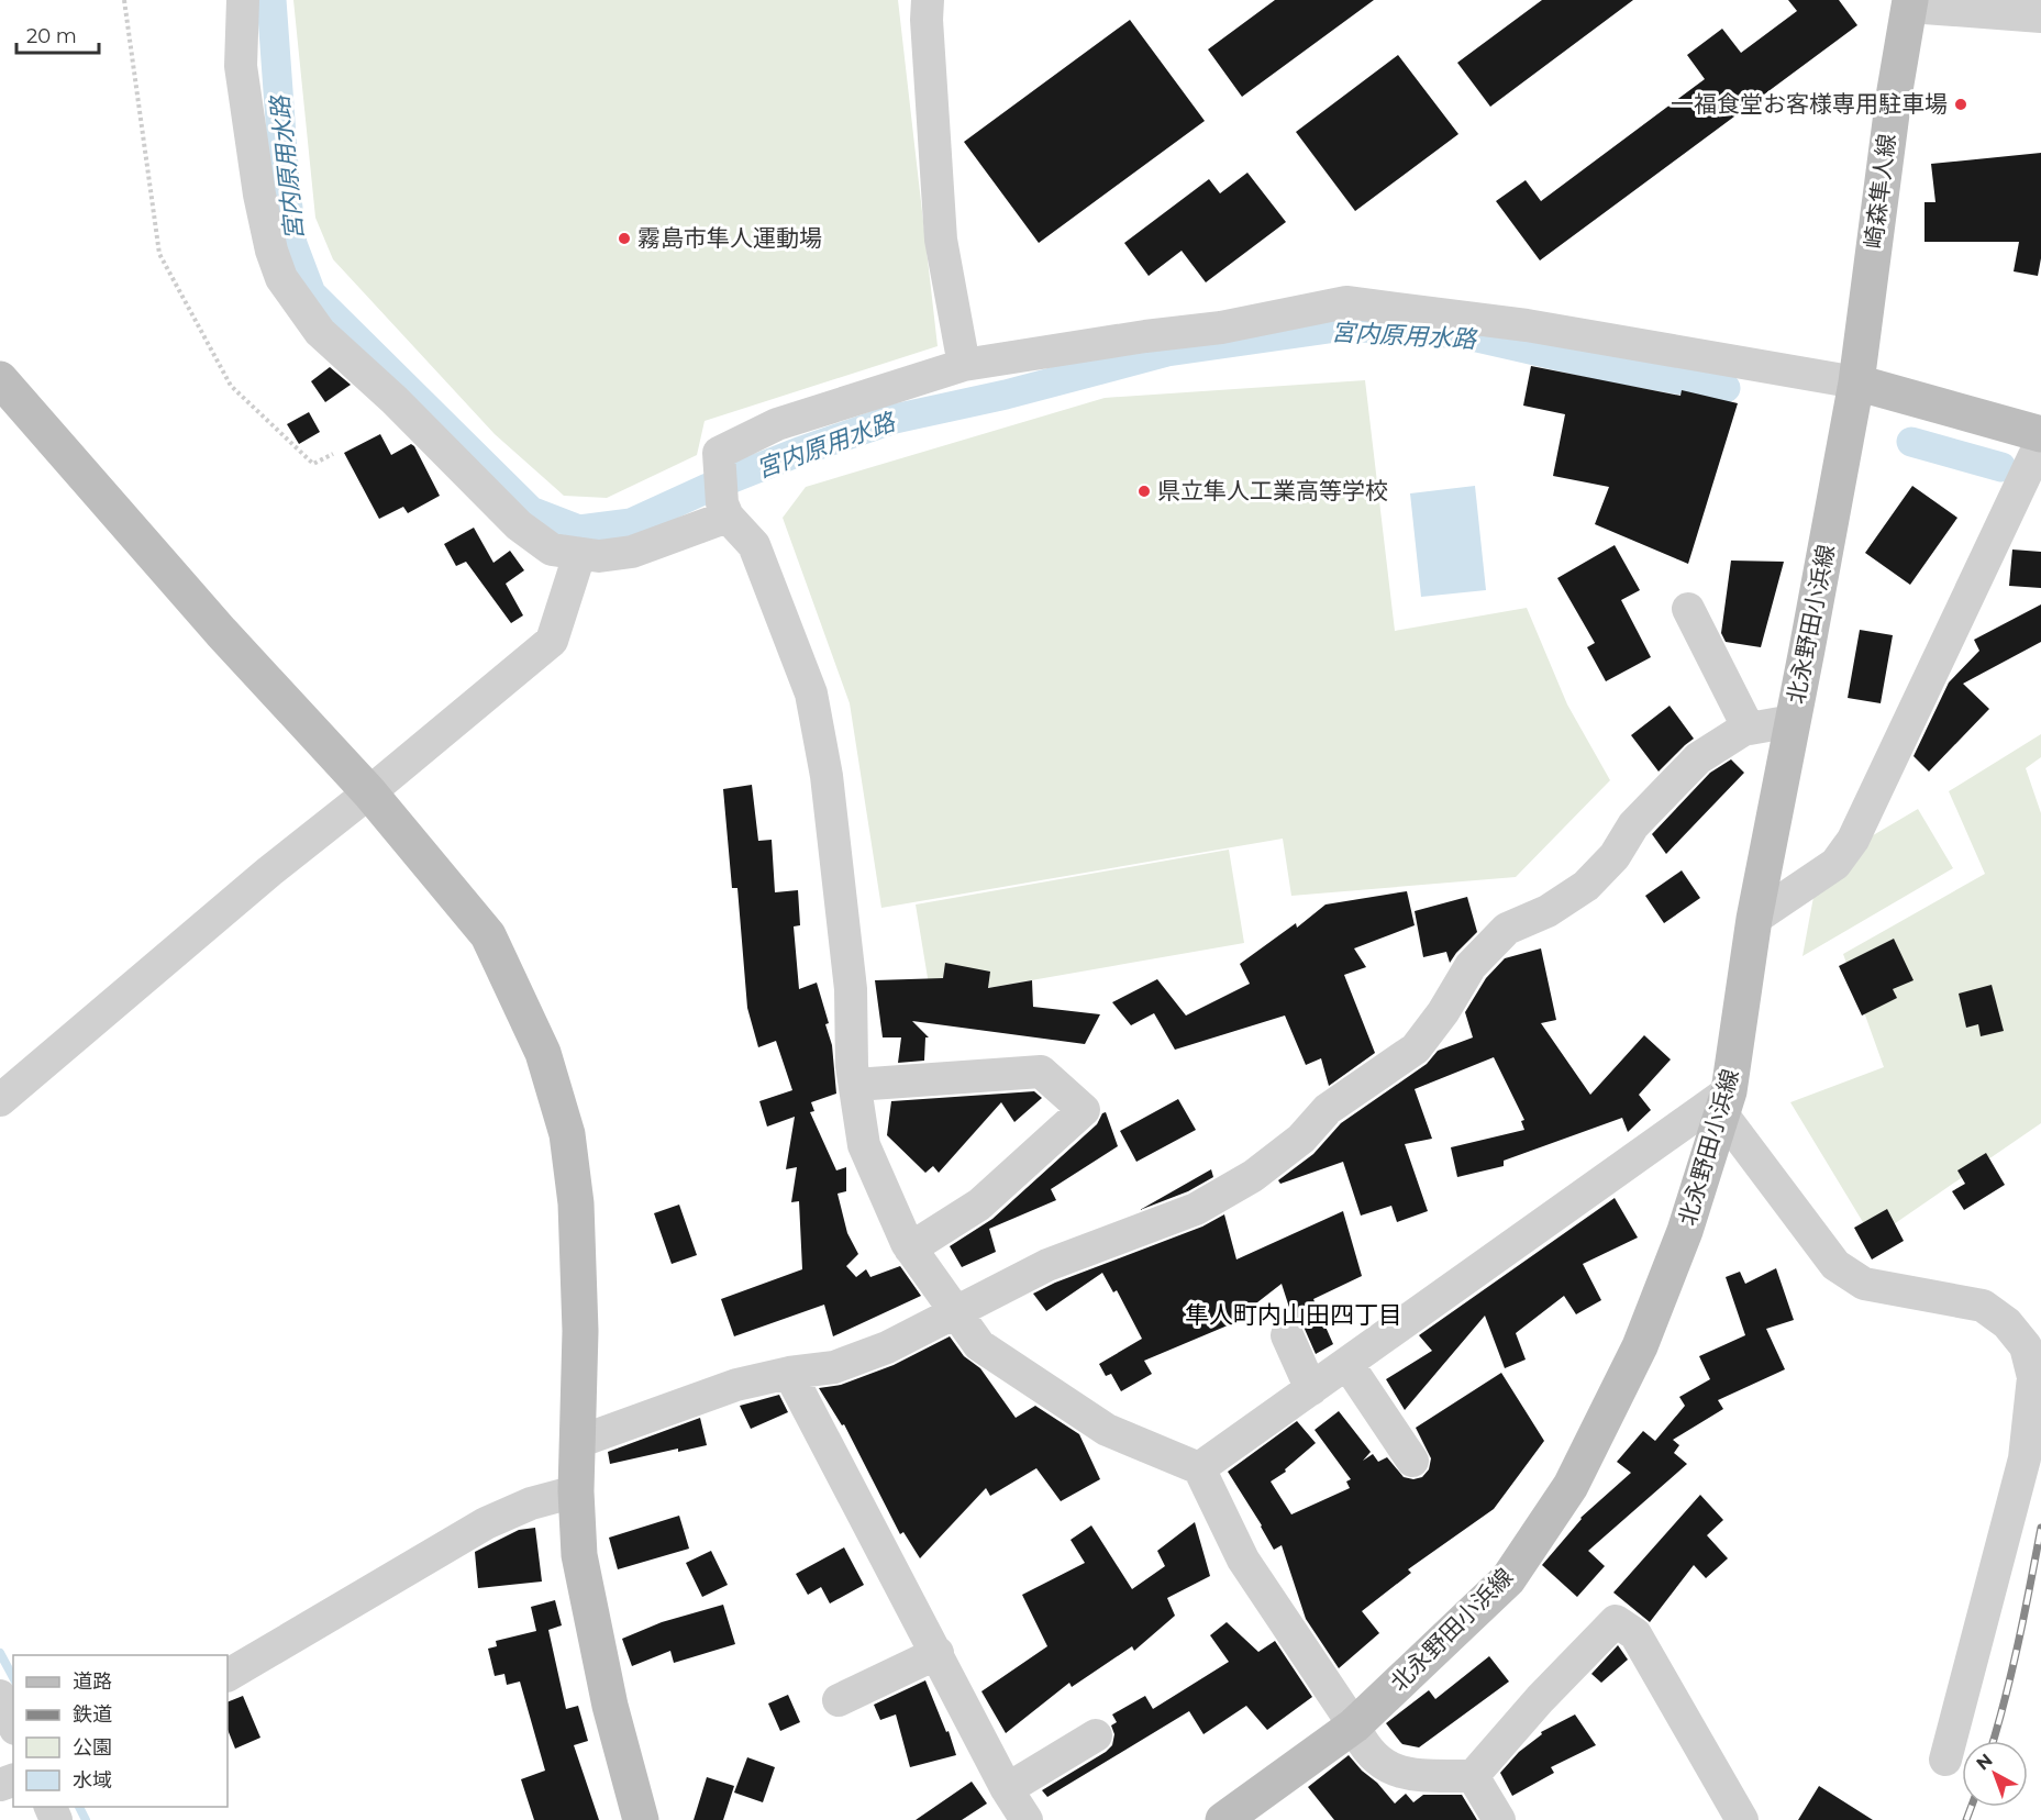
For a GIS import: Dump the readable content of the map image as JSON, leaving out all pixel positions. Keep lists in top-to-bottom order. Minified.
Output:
{"streets":{"main road":["崎森隼人線","北永野田小浜線"]},"crossings":[["崎森隼人線","北永野田小浜線"]],"districts":["隼人町内山田四丁目"],"water":["宮内原用水路"],"places":["一福食堂お客様専用駐車場","霧島市隼人運動場","県立隼人工業高等学校"],"legend":["道路","鉄道","公園","水域"],"scale_bar":"20 m","north":"top left"}
